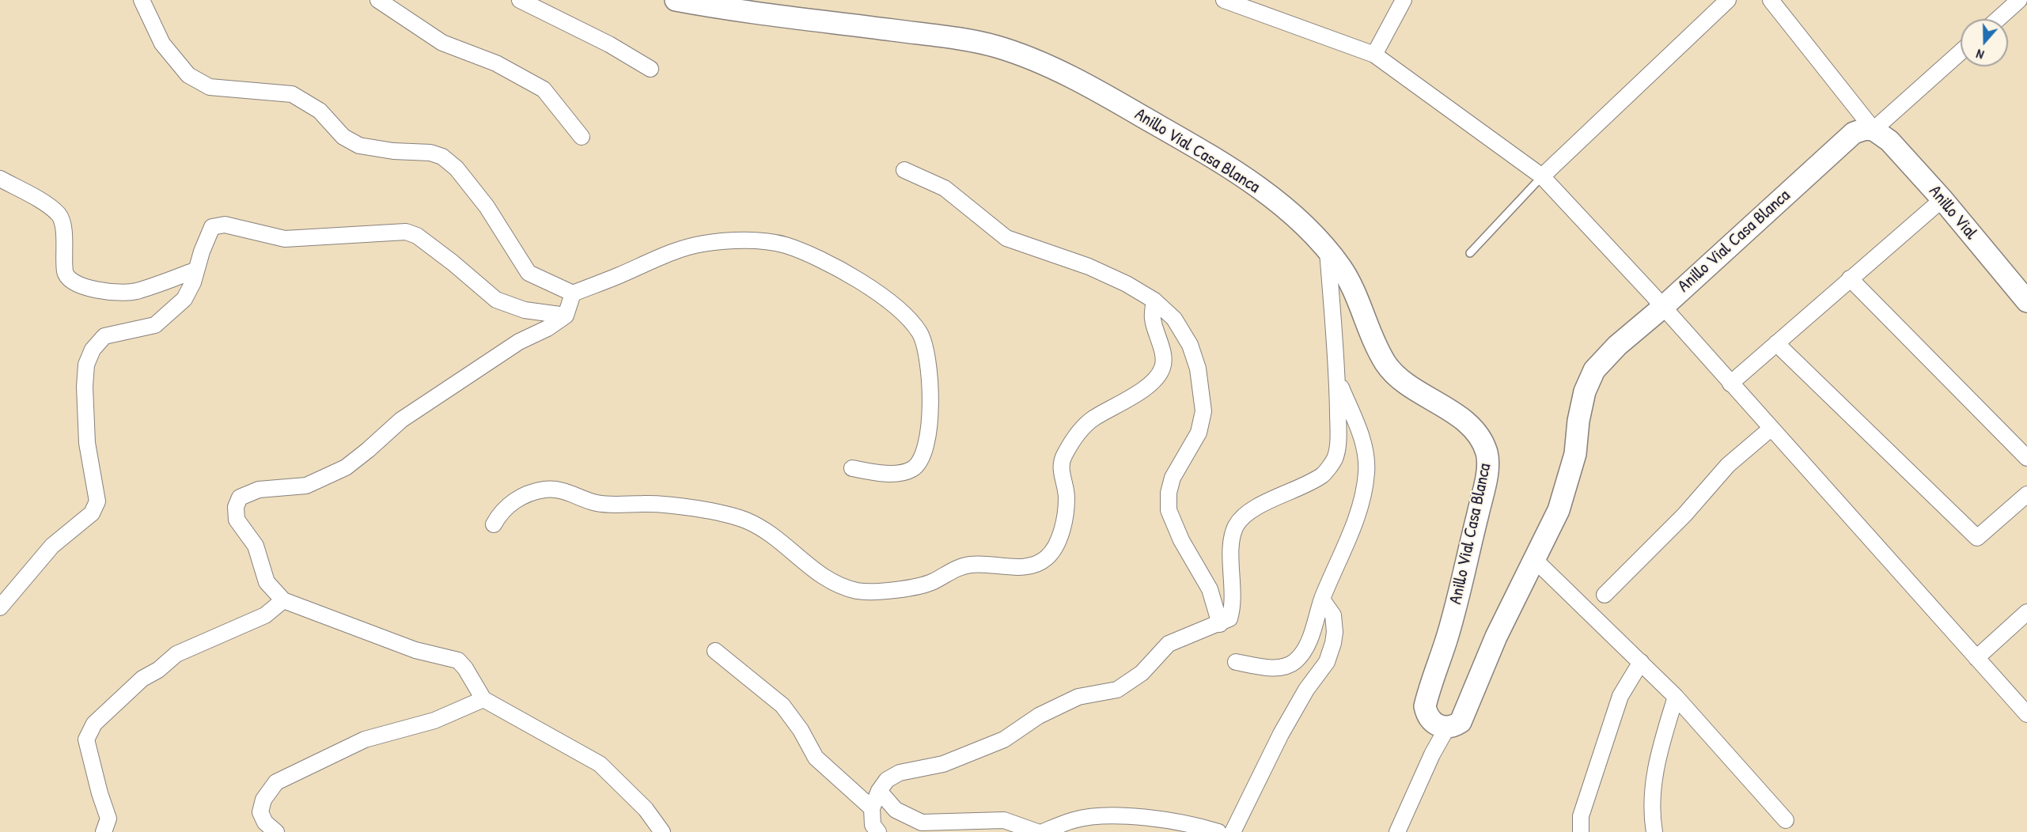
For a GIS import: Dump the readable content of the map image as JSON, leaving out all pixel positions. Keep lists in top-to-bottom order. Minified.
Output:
{"streets":{"main road":["Anillo Vial Casa Blanca","Anillo Vial"]},"crossings":[["Anillo Vial Casa Blanca","Anillo Vial"]],"north":"bottom"}
